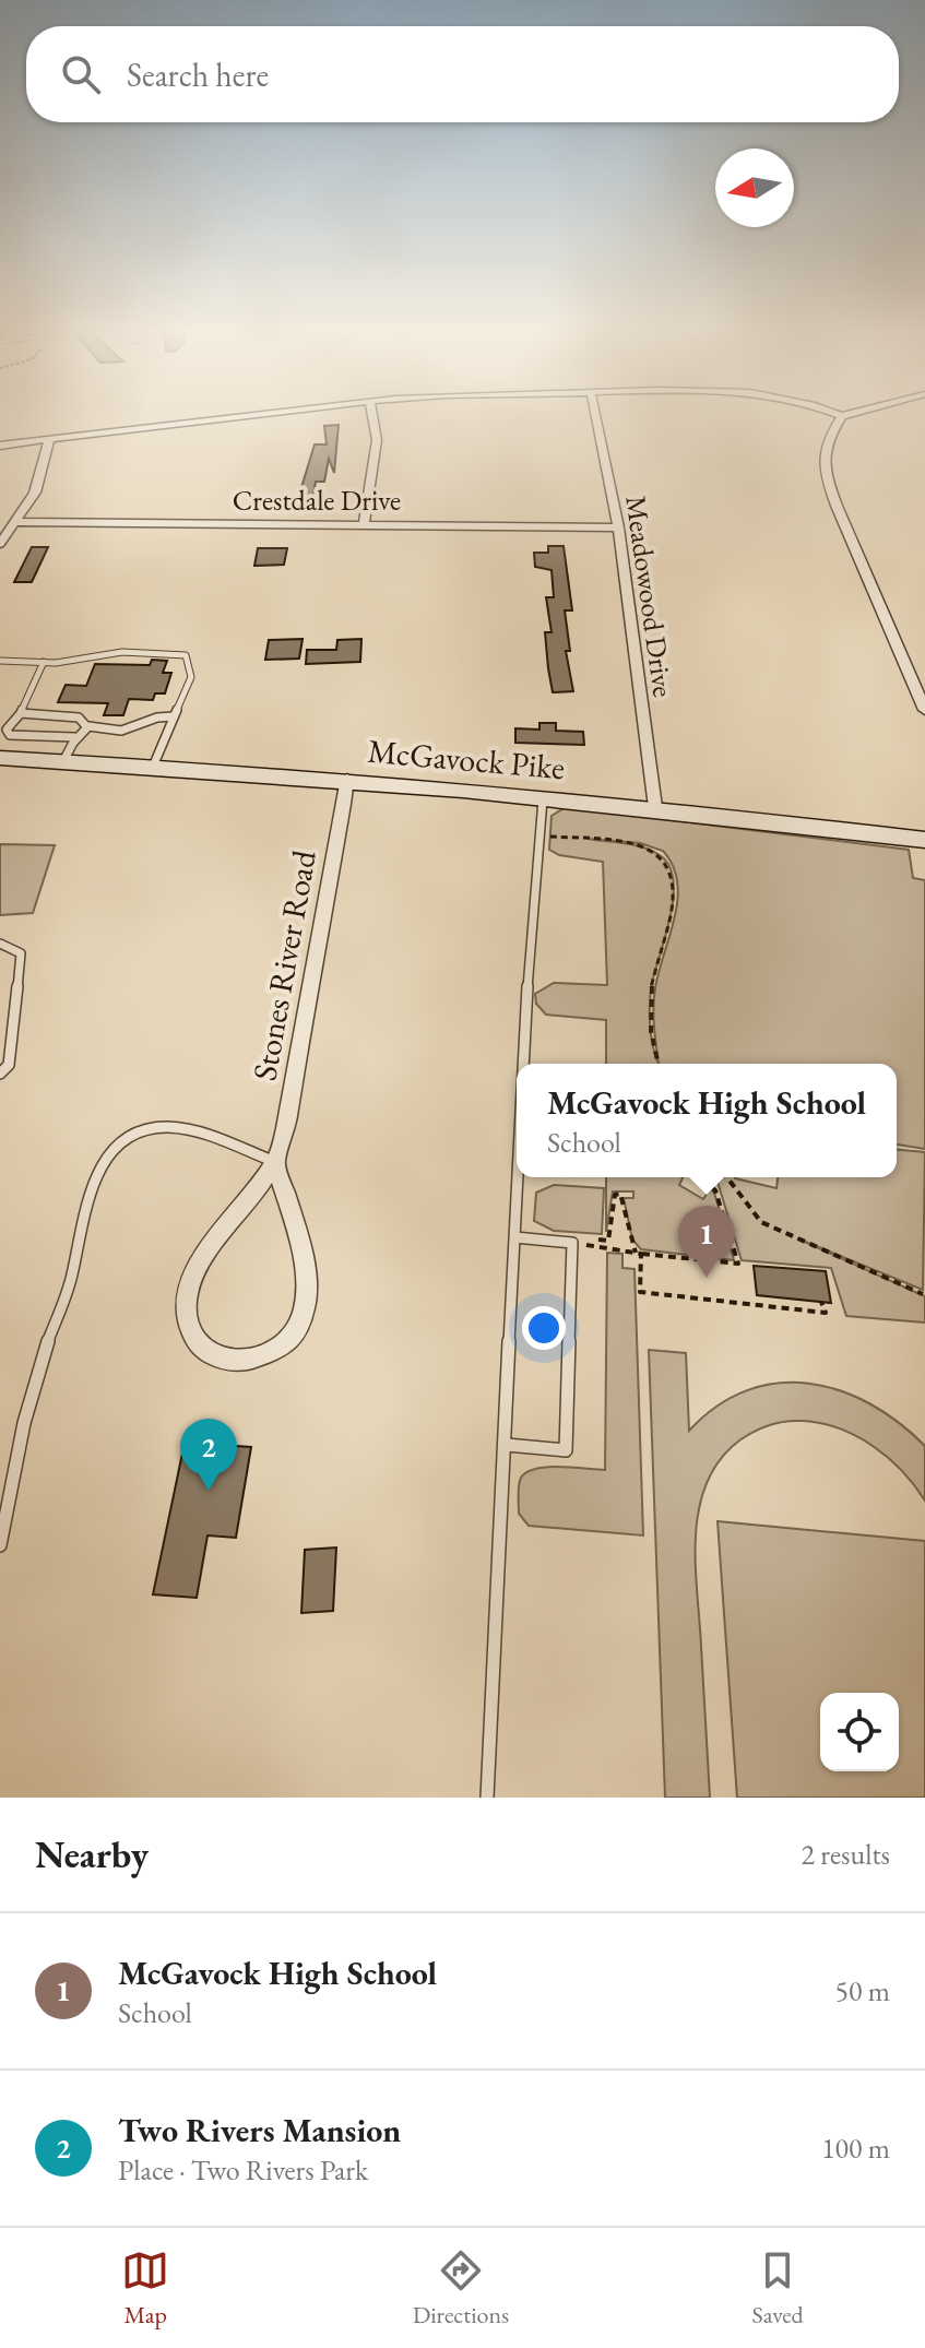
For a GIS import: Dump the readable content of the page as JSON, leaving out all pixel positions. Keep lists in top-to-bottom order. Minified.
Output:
{"streets":{"main road":["McGavock Pike"],"street":["Crestdale Drive","Meadowood Drive","Stones River Road"]},"crossings":[["Crestdale Drive","Meadowood Drive"],["Meadowood Drive","McGavock Pike"],["McGavock Pike","Stones River Road"]],"north":"left","page":{"search":"Search here","popup":["McGavock High School","School"],"pins":["1","2"],"heading":["Nearby","2 results"],"list":[{"mark":"1","name":"McGavock High School","note":"School","value":"50 m"},{"mark":"2","name":"Two Rivers Mansion","note":"Place · Two Rivers Park","value":"100 m"}],"nav":["Map","Directions","Saved"]}}
